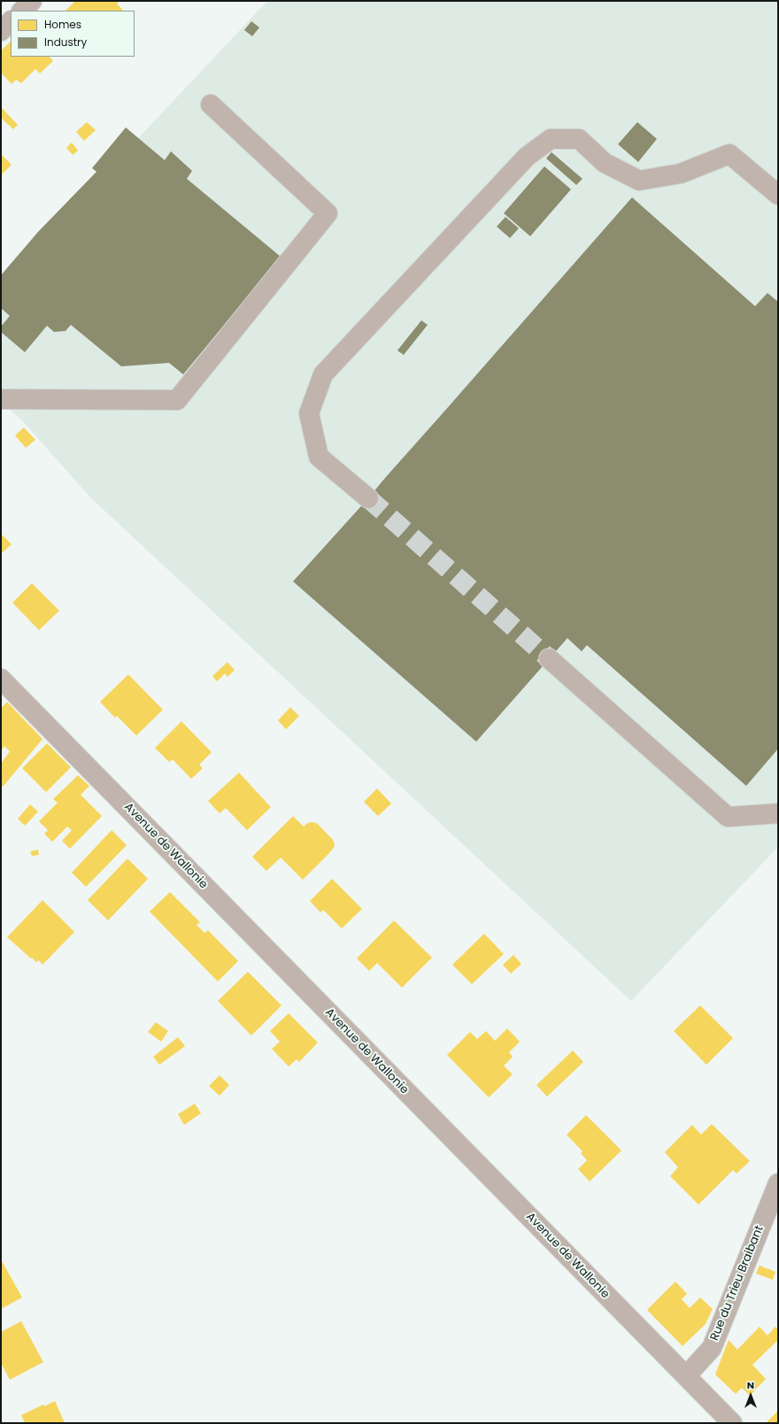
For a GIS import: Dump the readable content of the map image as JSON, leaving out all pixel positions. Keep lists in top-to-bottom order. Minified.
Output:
{"streets":{"street":["Avenue de Wallonie","Rue du Trieu Braibant"]},"crossings":[["Avenue de Wallonie","Rue du Trieu Braibant"]],"legend":["Homes","Industry"],"north":"top"}
